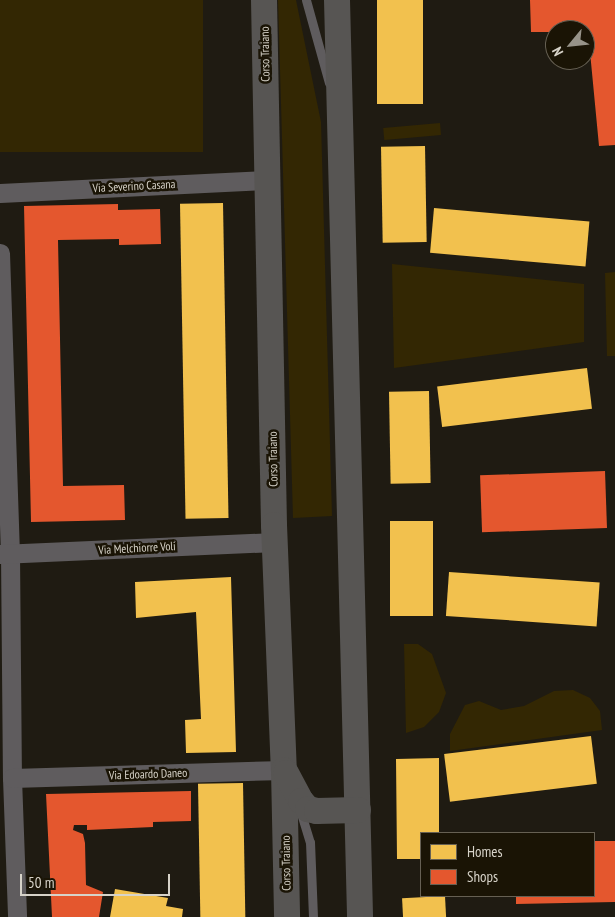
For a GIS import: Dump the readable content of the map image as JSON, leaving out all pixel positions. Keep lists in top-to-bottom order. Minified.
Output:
{"streets":{"main road":["Corso Traiano"],"street":["Via Severino Casana","Via Melchiorre Voli","Via Edoardo Daneo"]},"crossings":[["Corso Traiano","Via Severino Casana"],["Corso Traiano","Via Melchiorre Voli"],["Corso Traiano","Via Edoardo Daneo"]],"legend":["Homes","Shops"],"scale_bar":"50 m","north":"bottom left"}
